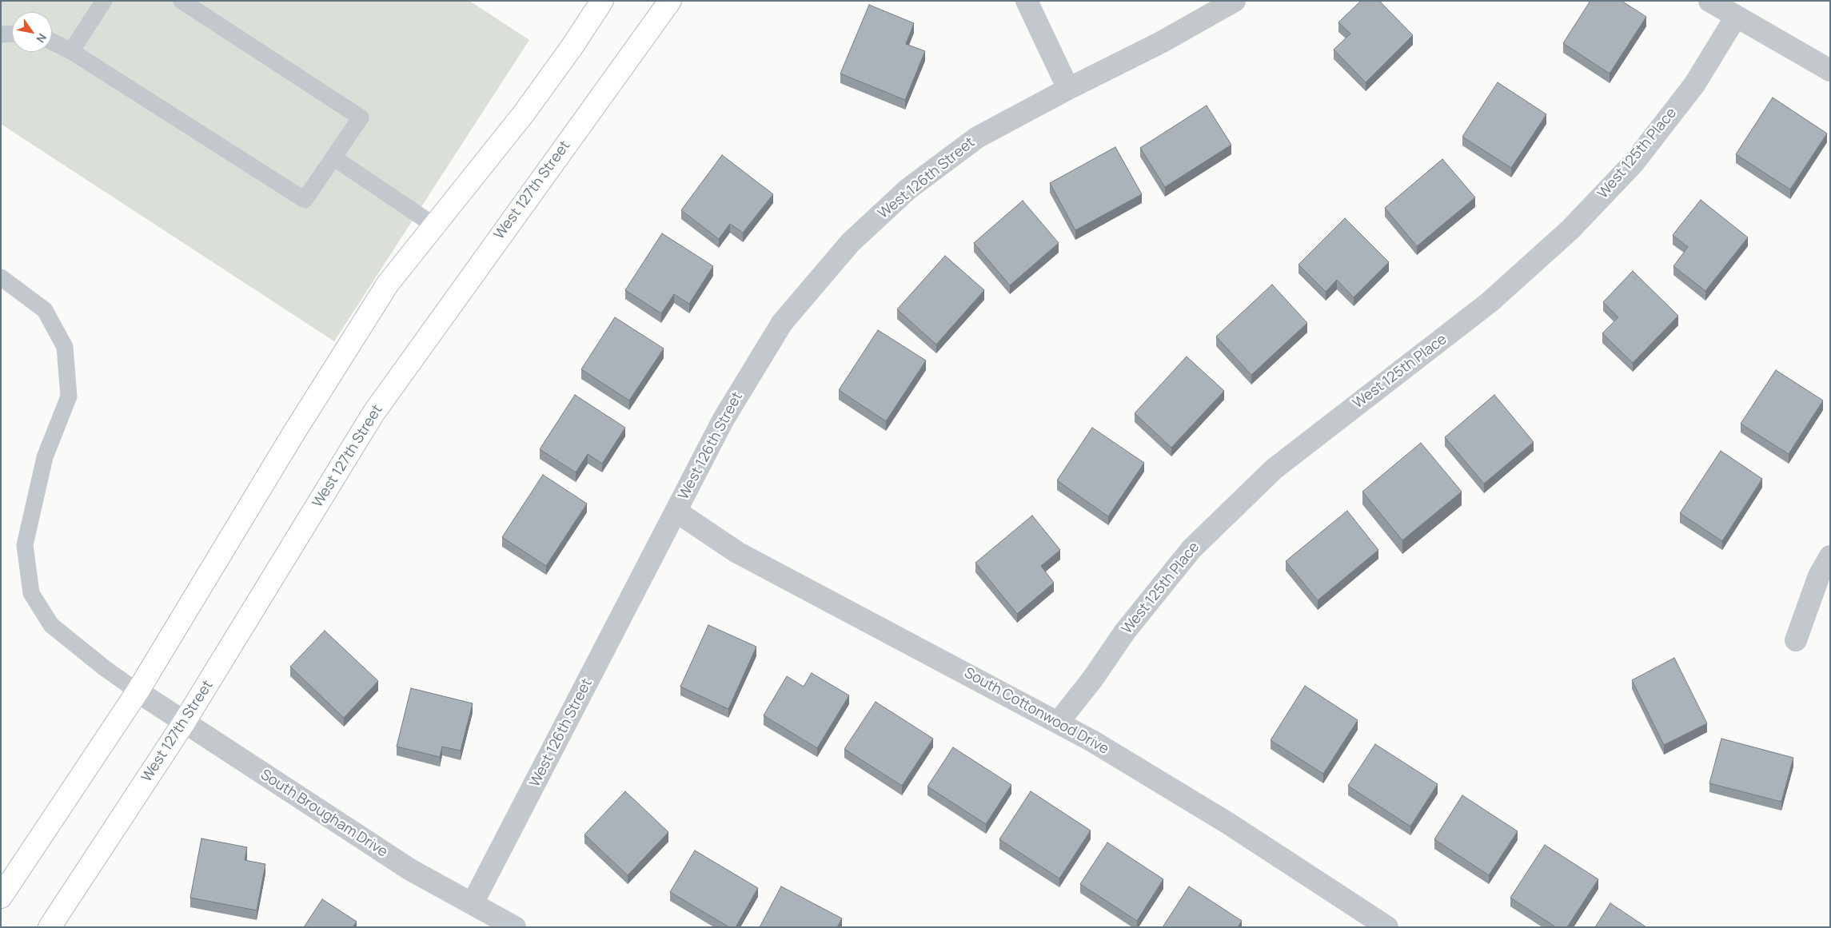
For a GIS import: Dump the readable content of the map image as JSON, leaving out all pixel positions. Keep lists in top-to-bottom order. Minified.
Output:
{"streets":{"main road":["West 127th Street"],"street":["West 125th Place","West 126th Street","South Cottonwood Drive","South Brougham Drive"]},"crossings":[["West 125th Place","South Cottonwood Drive"],["West 126th Street","South Cottonwood Drive"],["West 126th Street","South Brougham Drive"],["West 127th Street","South Brougham Drive"]],"north":"bottom right"}
